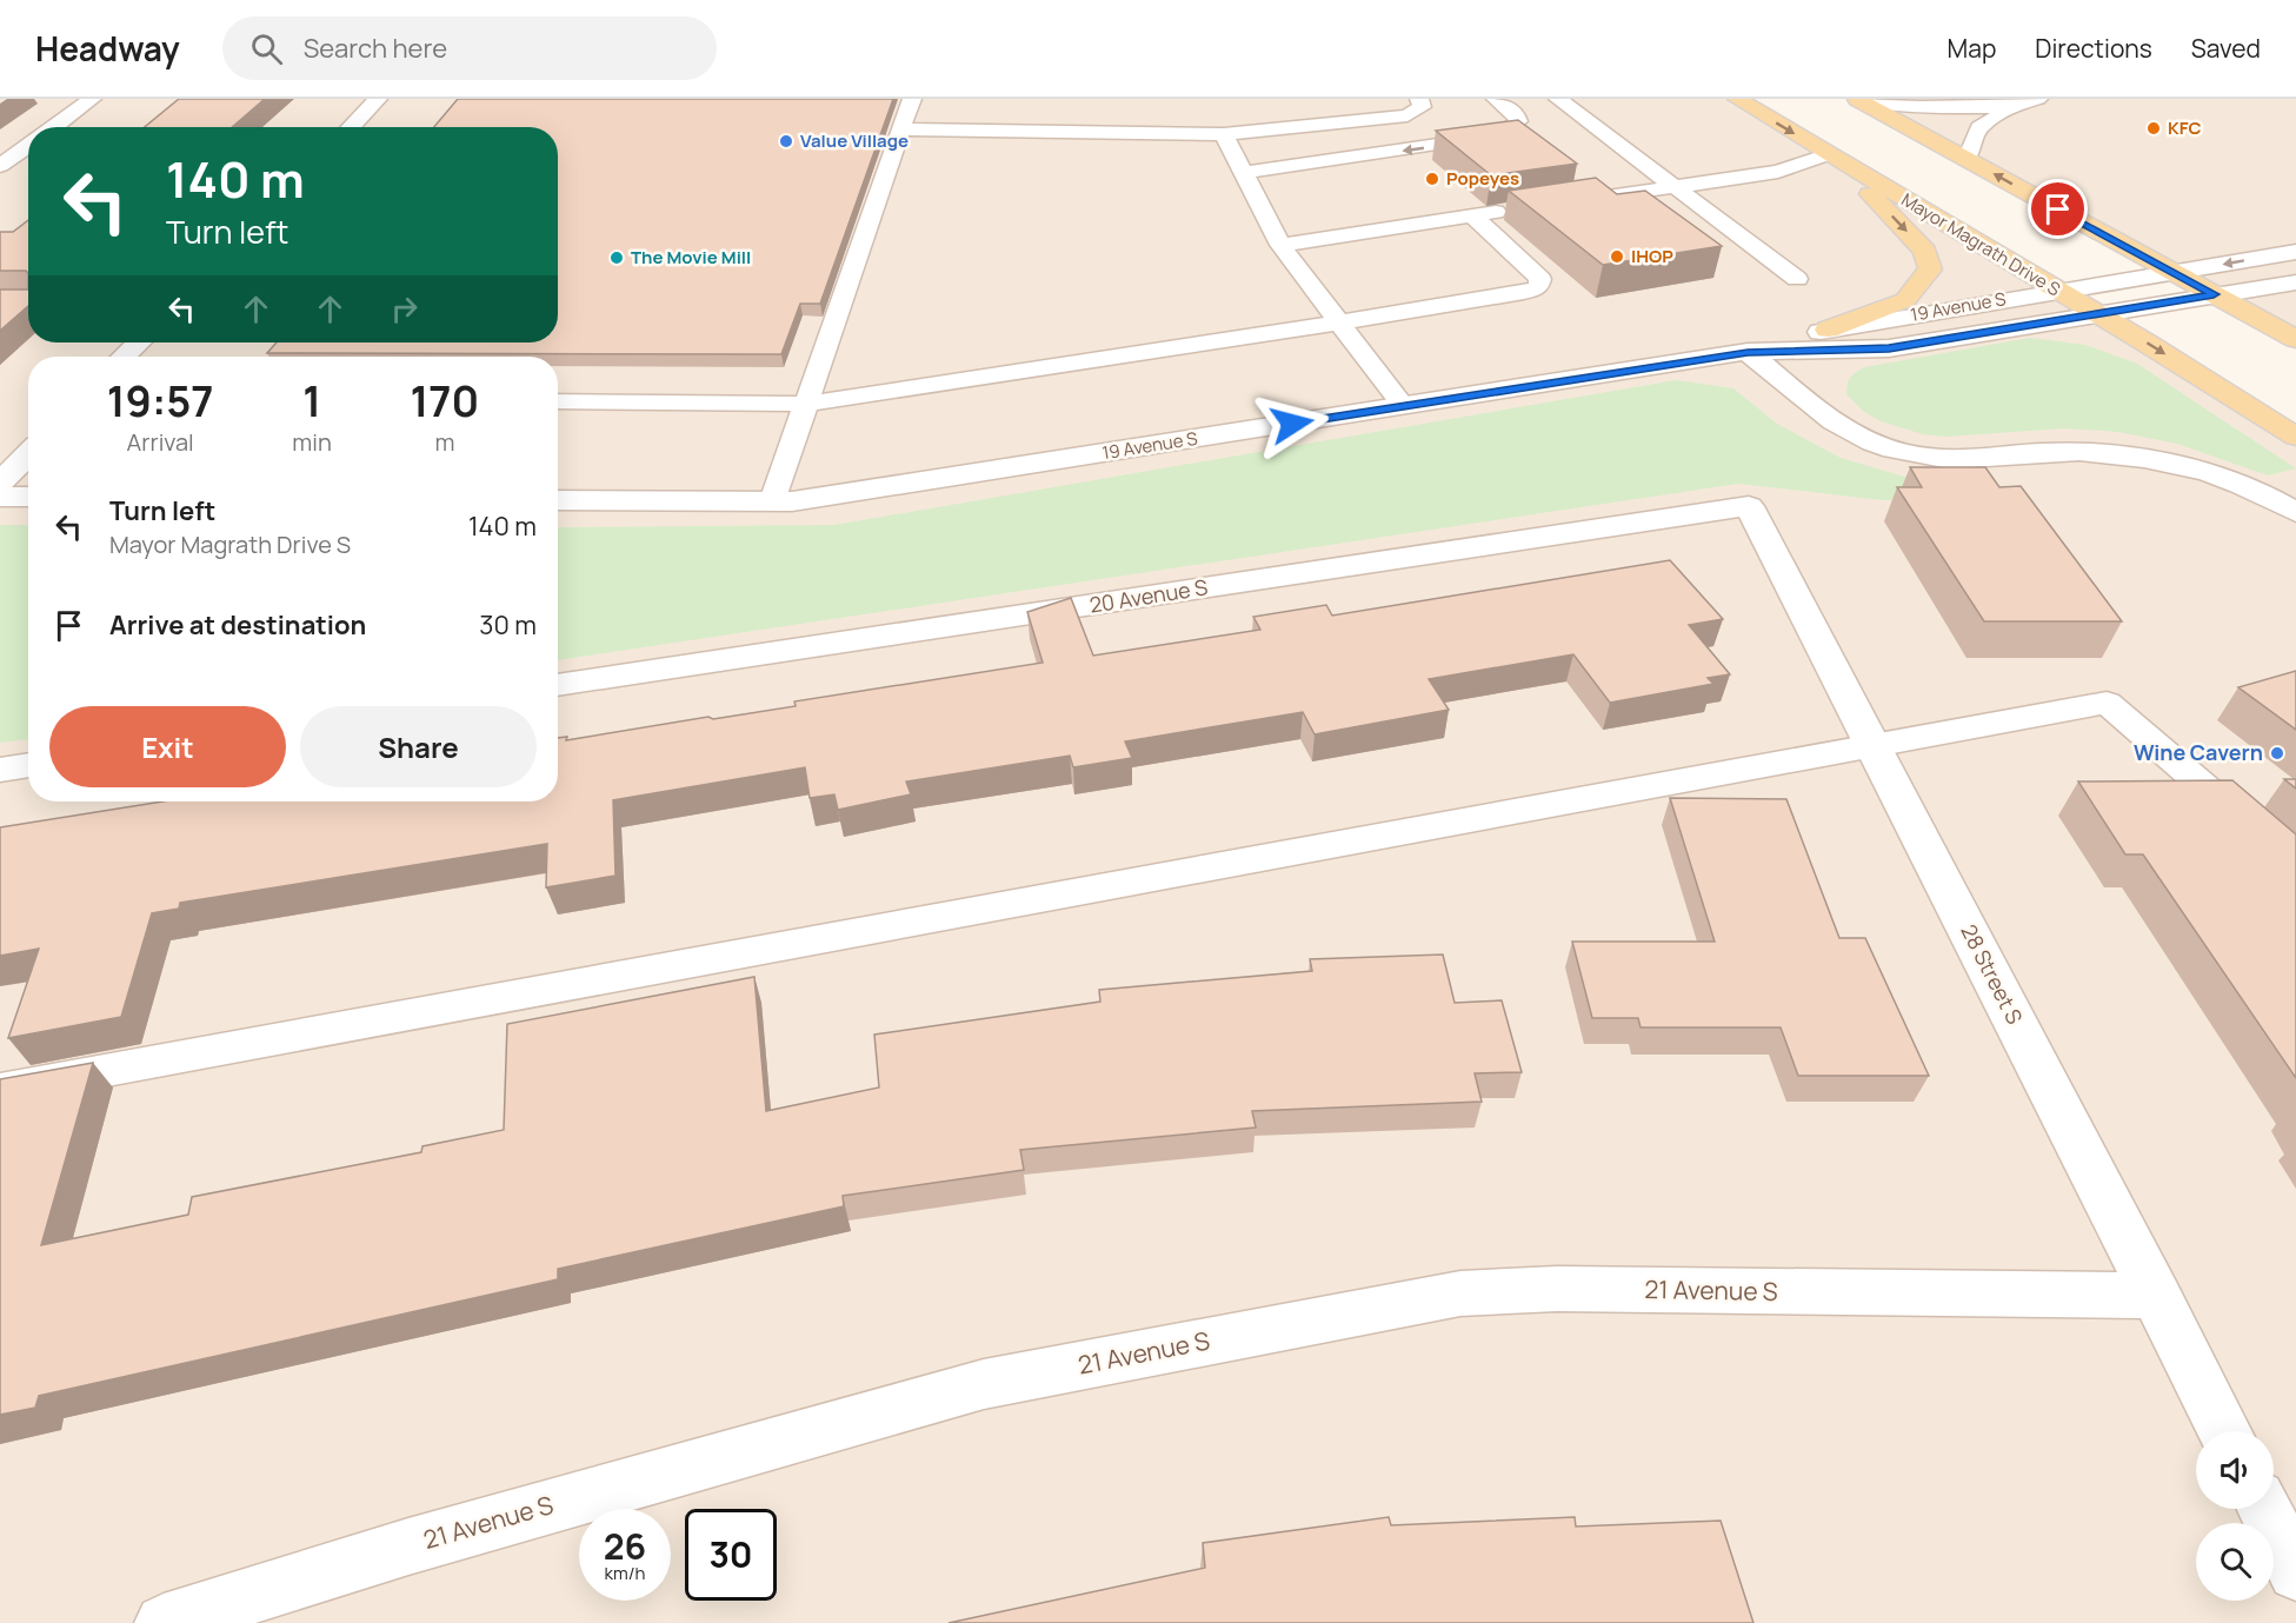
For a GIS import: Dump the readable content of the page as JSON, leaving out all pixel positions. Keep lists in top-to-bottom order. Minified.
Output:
{"streets":{"main road":["Mayor Magrath Drive S"],"street":["19 Avenue S","20 Avenue S","28 Street S","21 Avenue S"]},"crossings":[["Mayor Magrath Drive S","19 Avenue S"],["20 Avenue S","28 Street S"],["28 Street S","21 Avenue S"]],"places":["KFC","Value Village","Popeyes","IHOP","The Movie Mill","Wine Cavern"],"page":{"header":"Headway","search":"Search here","nav":["Map","Directions","Saved"],"turn":["140 m","Turn left"],"eta":["19:57","Arrival","1","min","170","m"],"list":[{"name":"Turn left","note":"Mayor Magrath Drive S","value":"140 m"},{"name":"Arrive at destination","value":"30 m"}],"buttons":["Exit","Share"],"speed":"26 km/h","limit":"30"}}
